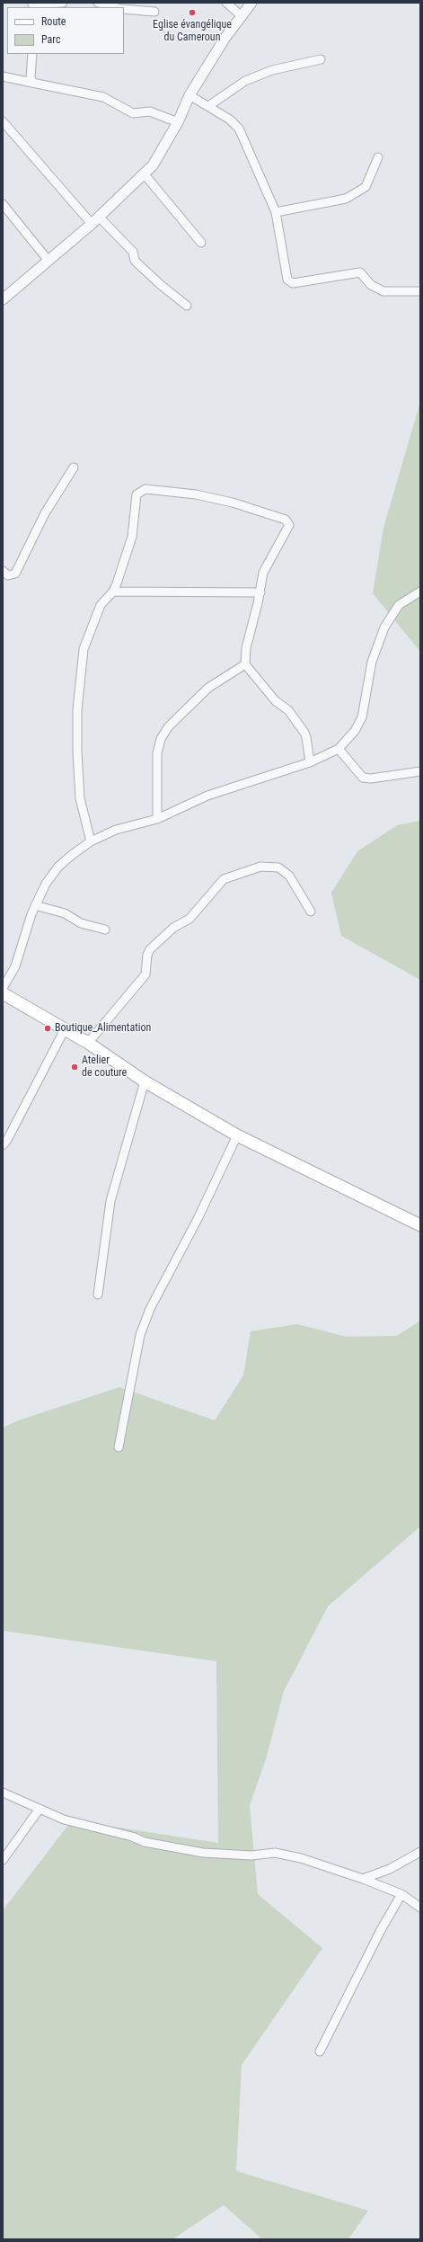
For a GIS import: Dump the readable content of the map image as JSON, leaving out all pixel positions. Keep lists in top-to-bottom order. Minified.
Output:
{"places":["Eglise évangélique du Cameroun","Boutique_Alimentation","Atelier de couture"],"legend":["Route","Parc"]}
